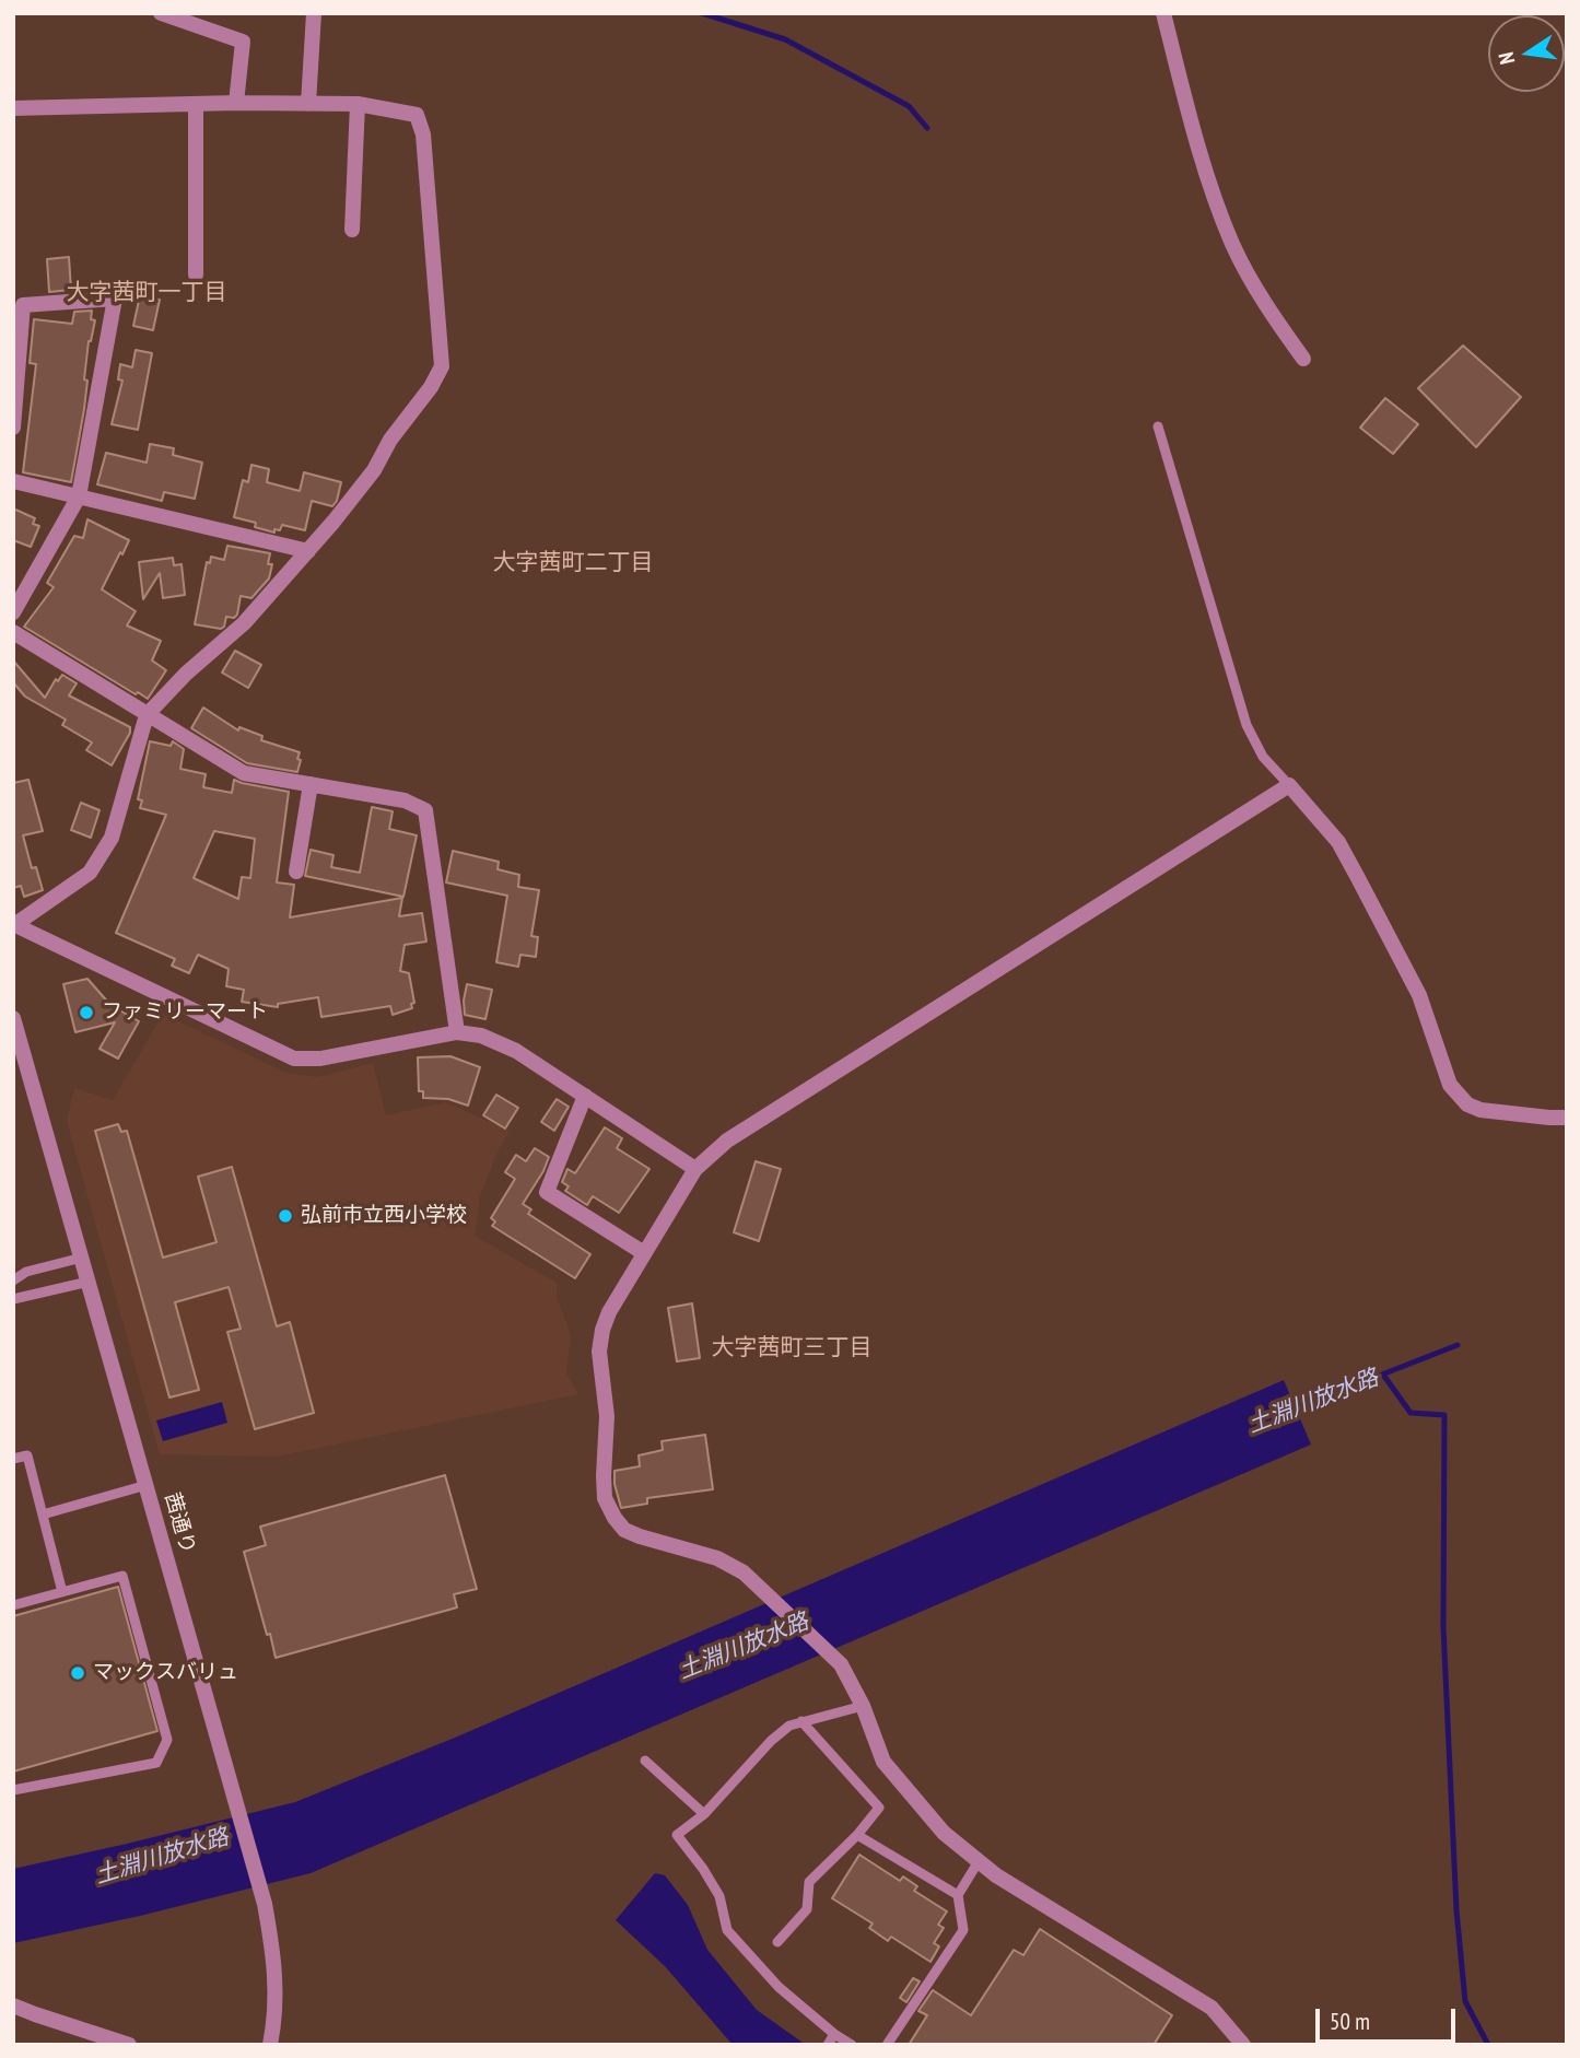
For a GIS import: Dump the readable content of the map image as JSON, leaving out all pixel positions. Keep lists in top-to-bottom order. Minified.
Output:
{"streets":{"street":["茜通り"]},"districts":["大字茜町一丁目","大字茜町二丁目","大字茜町三丁目"],"water":["土淵川放水路"],"places":["ファミリーマート","弘前市立西小学校","マックスバリュ"],"scale_bar":"50 m","north":"left"}
